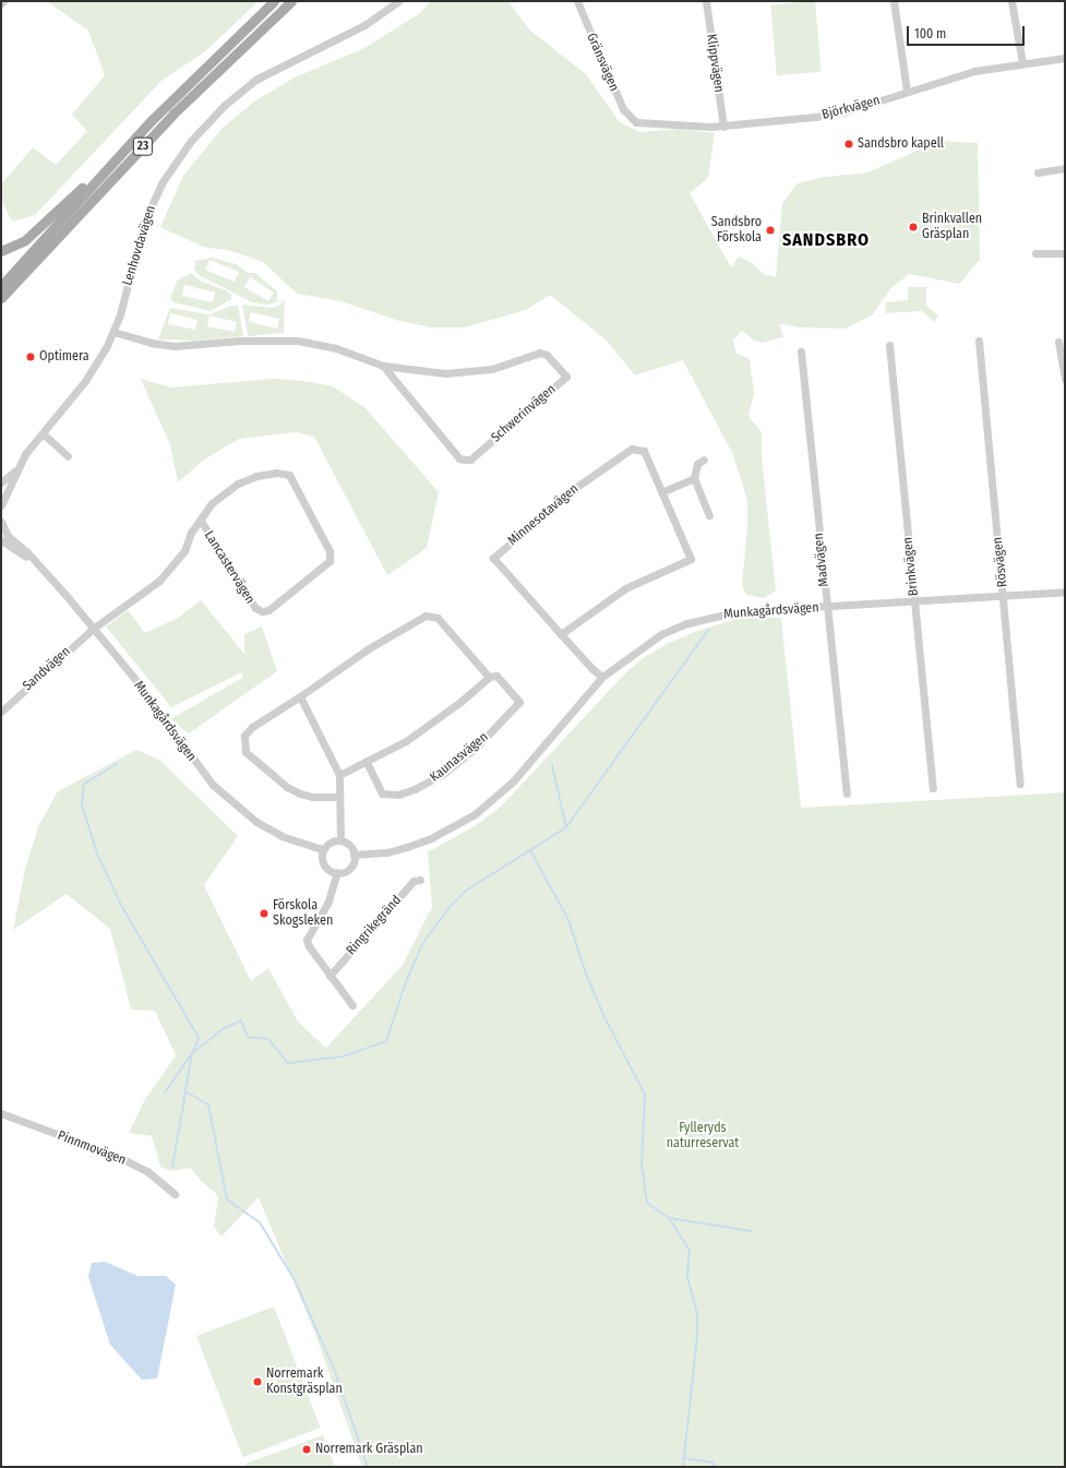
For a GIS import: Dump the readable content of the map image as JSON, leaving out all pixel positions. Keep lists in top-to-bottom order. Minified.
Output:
{"streets":{"main road":["23"],"street":["Gränsvägen","Klippvägen","Björkvägen","Lenhovdavägen","Schwerinvägen","Minnesotavägen","Madvägen","Rösvägen","Brinkvägen","Lancastervägen","Munkagårdsvägen","Sandvägen","Kaunasvägen","Ringrikegränd","Pinnmovägen"]},"crossings":[["Gränsvägen","Björkvägen"],["Klippvägen","Björkvägen"],["Lenhovdavägen","Schwerinvägen"],["Minnesotavägen","Munkagårdsvägen"],["Madvägen","Munkagårdsvägen"],["Rösvägen","Munkagårdsvägen"],["Brinkvägen","Munkagårdsvägen"],["Lancastervägen","Munkagårdsvägen"],["Lancastervägen","Sandvägen"],["Munkagårdsvägen","Sandvägen"]],"districts":["SANDSBRO"],"parks":["Fylleryds naturreservat"],"places":["Sandsbro kapell","Brinkvallen Gräsplan","Sandsbro Förskola","Optimera","Förskola Skogsleken","Norremark Konstgräsplan","Norremark Gräsplan"],"scale_bar":"100 m"}
